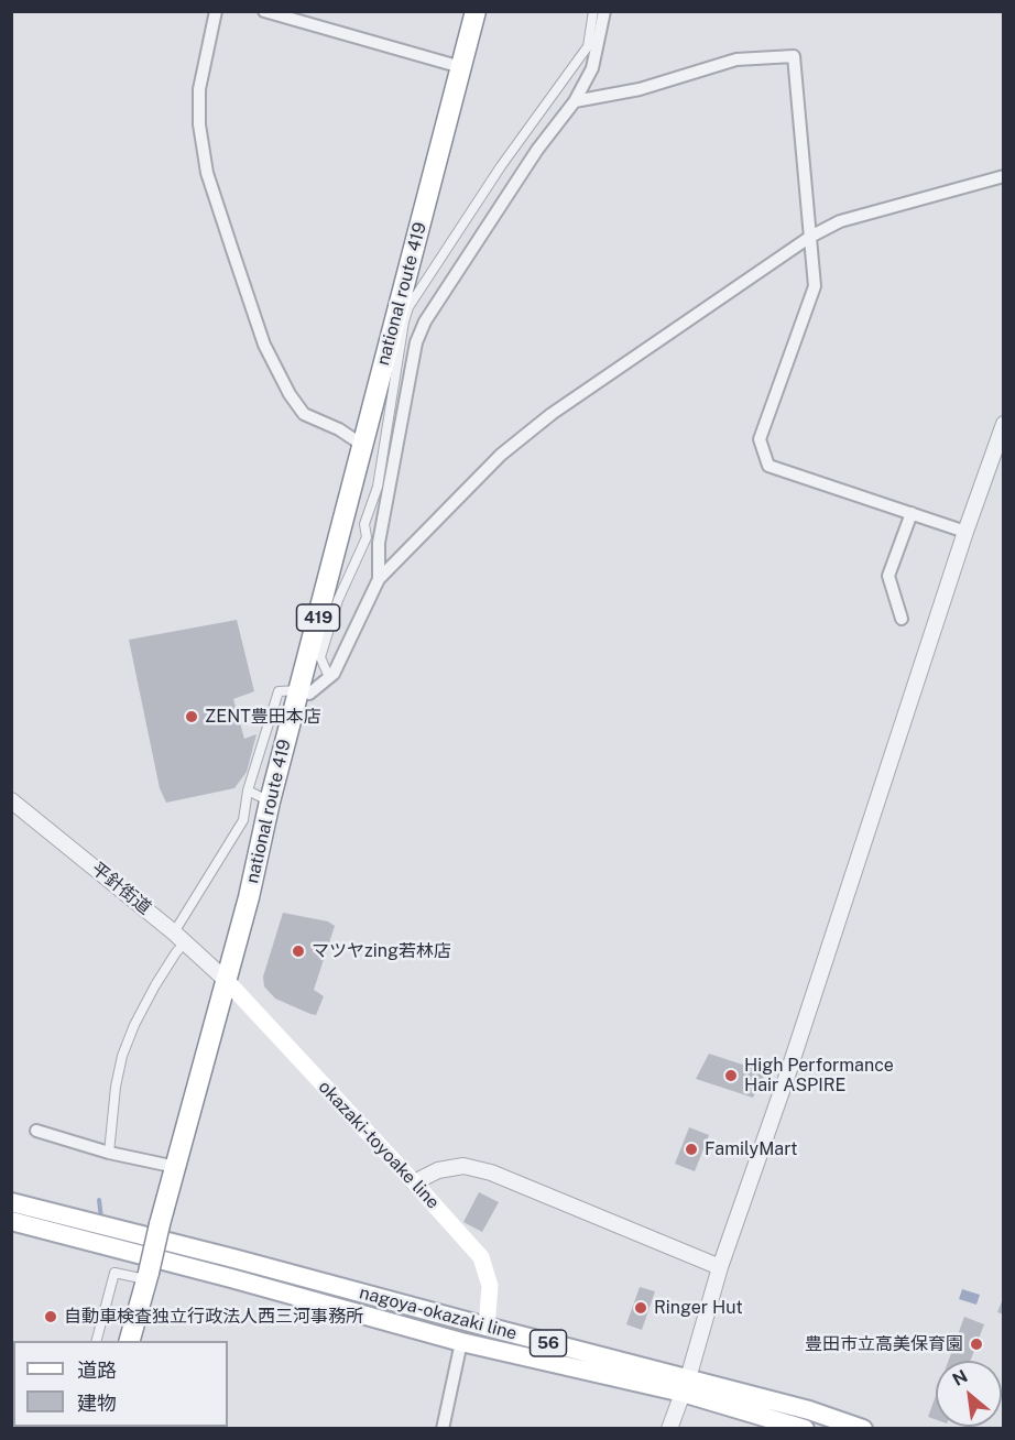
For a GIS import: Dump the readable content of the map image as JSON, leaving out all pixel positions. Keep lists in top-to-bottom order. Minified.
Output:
{"streets":{"highway":["national route 419","419"],"main road":["okazaki-toyoake line","nagoya-okazaki line","56"],"street":["平針街道"]},"crossings":[["national route 419","平針街道"],["national route 419","okazaki-toyoake line"],["平針街道","okazaki-toyoake line"],["okazaki-toyoake line","nagoya-okazaki line"]],"places":["ZENT豊田本店","マツヤzing若林店","High Performance Hair ASPIRE","FamilyMart","Ringer Hut","自動車検査独立行政法人西三河事務所","豊田市立高美保育園"],"legend":["道路","建物"],"north":"top left"}
